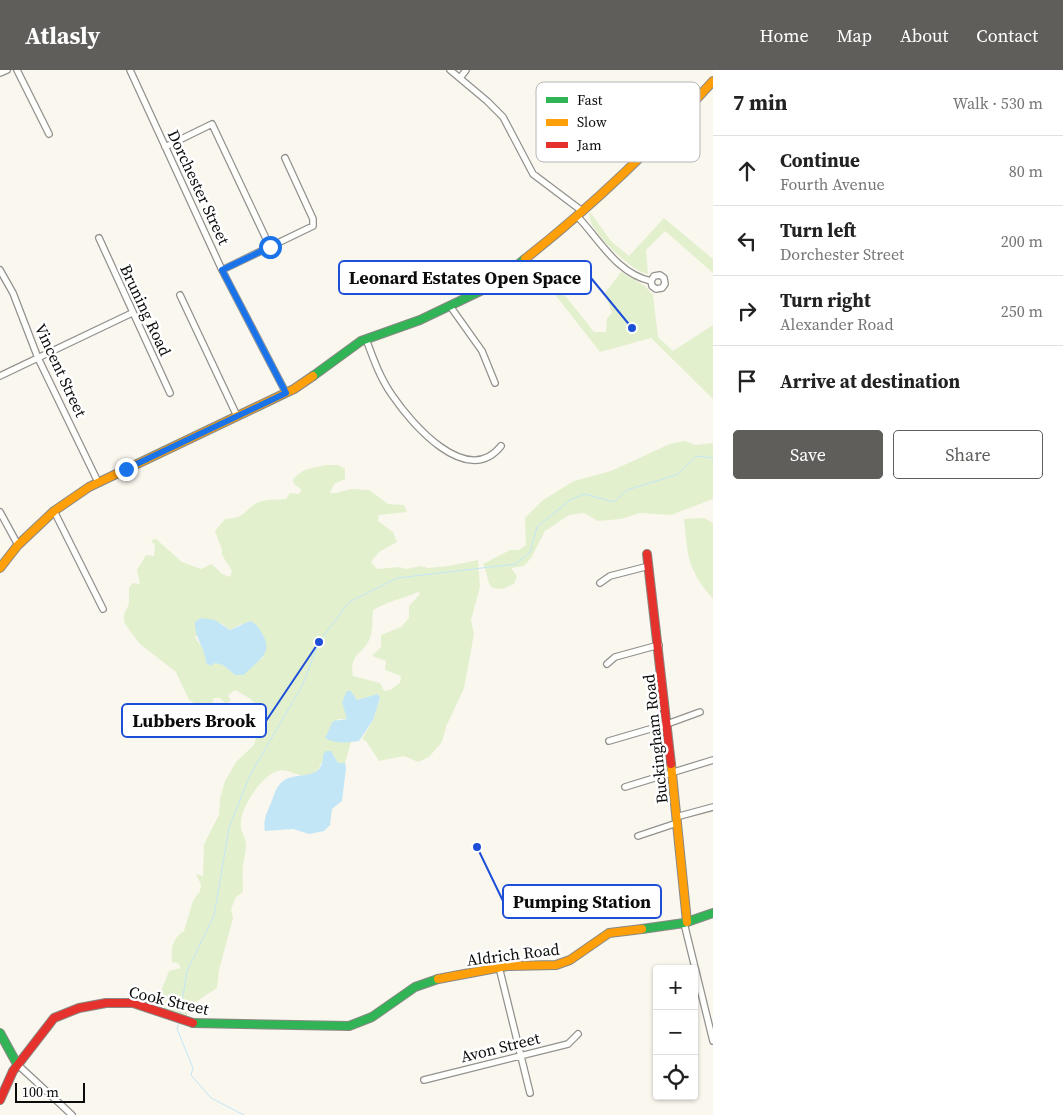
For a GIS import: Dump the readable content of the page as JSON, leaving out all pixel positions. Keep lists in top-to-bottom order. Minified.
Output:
{"streets":{"street":["Dorchester Street","Bruning Road","Vincent Street","Buckingham Road","Aldrich Road","Cook Street","Avon Street"]},"crossings":[["Buckingham Road","Aldrich Road"],["Aldrich Road","Cook Street"]],"places":["Leonard Estates Open Space","Lubbers Brook","Pumping Station"],"legend":["Fast","Slow","Jam"],"scale_bar":"100 m","page":{"header":"Atlasly","nav":["Home","Map","About","Contact"],"heading":["7 min","Walk · 530 m"],"list":[["Continue","Fourth Avenue","80 m"],["Turn left","Dorchester Street","200 m"],["Turn right","Alexander Road","250 m"],"Arrive at destination"],"buttons":["Save","Share"],"map_buttons":["+","−"],"scale":"100 m"}}
